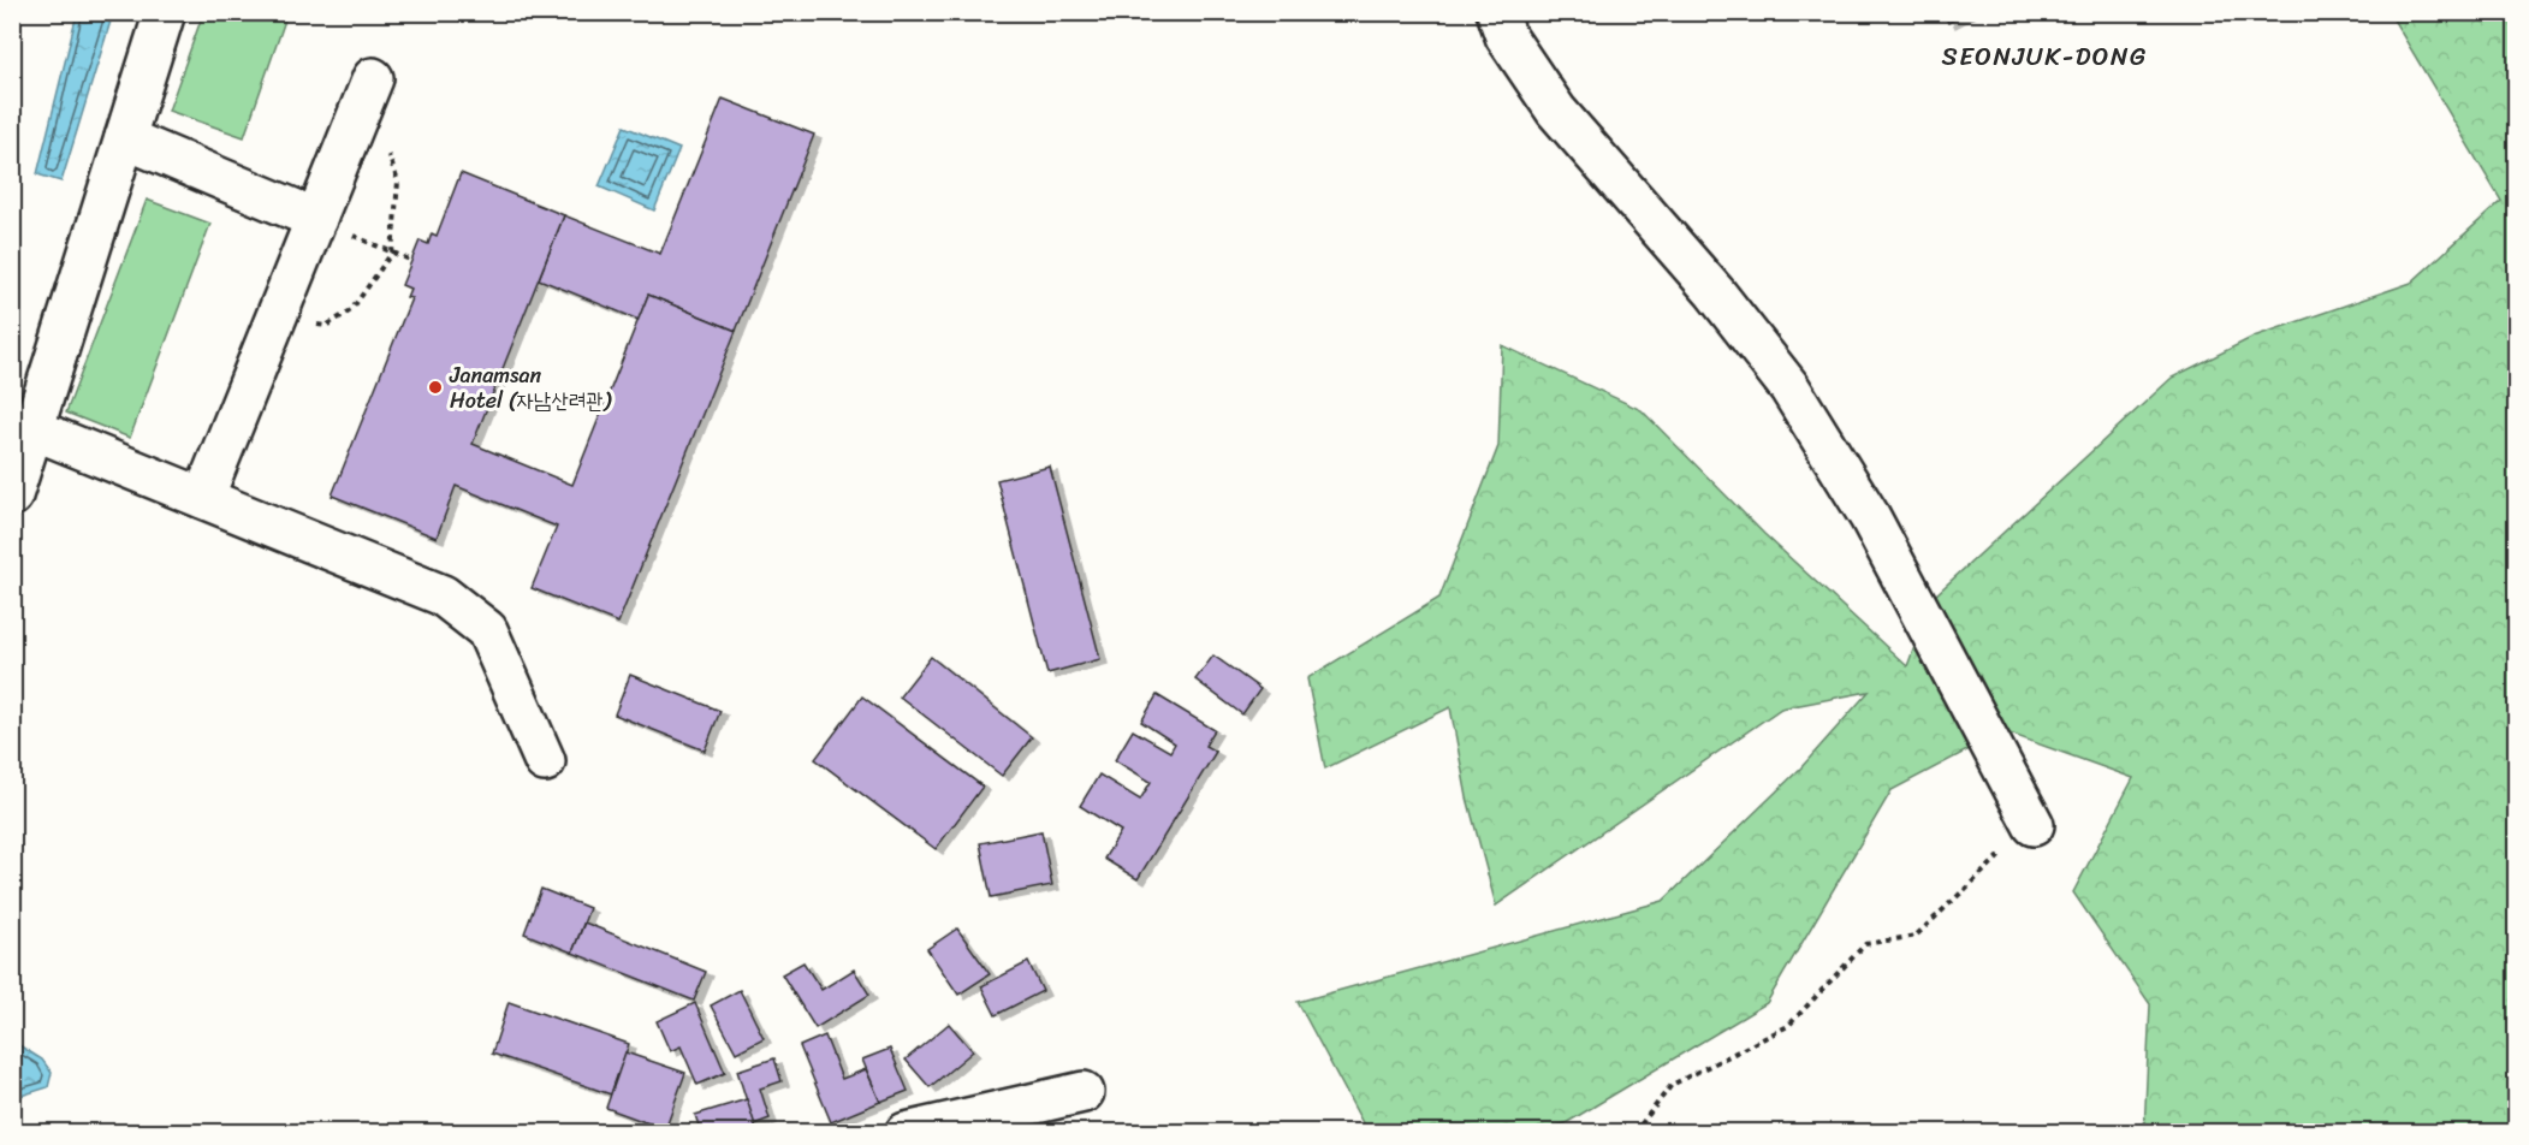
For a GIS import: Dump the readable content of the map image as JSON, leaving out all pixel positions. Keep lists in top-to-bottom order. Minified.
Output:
{"districts":["SEONJUK-DONG"],"places":["Janamsan Hotel (자남산려관)"]}
